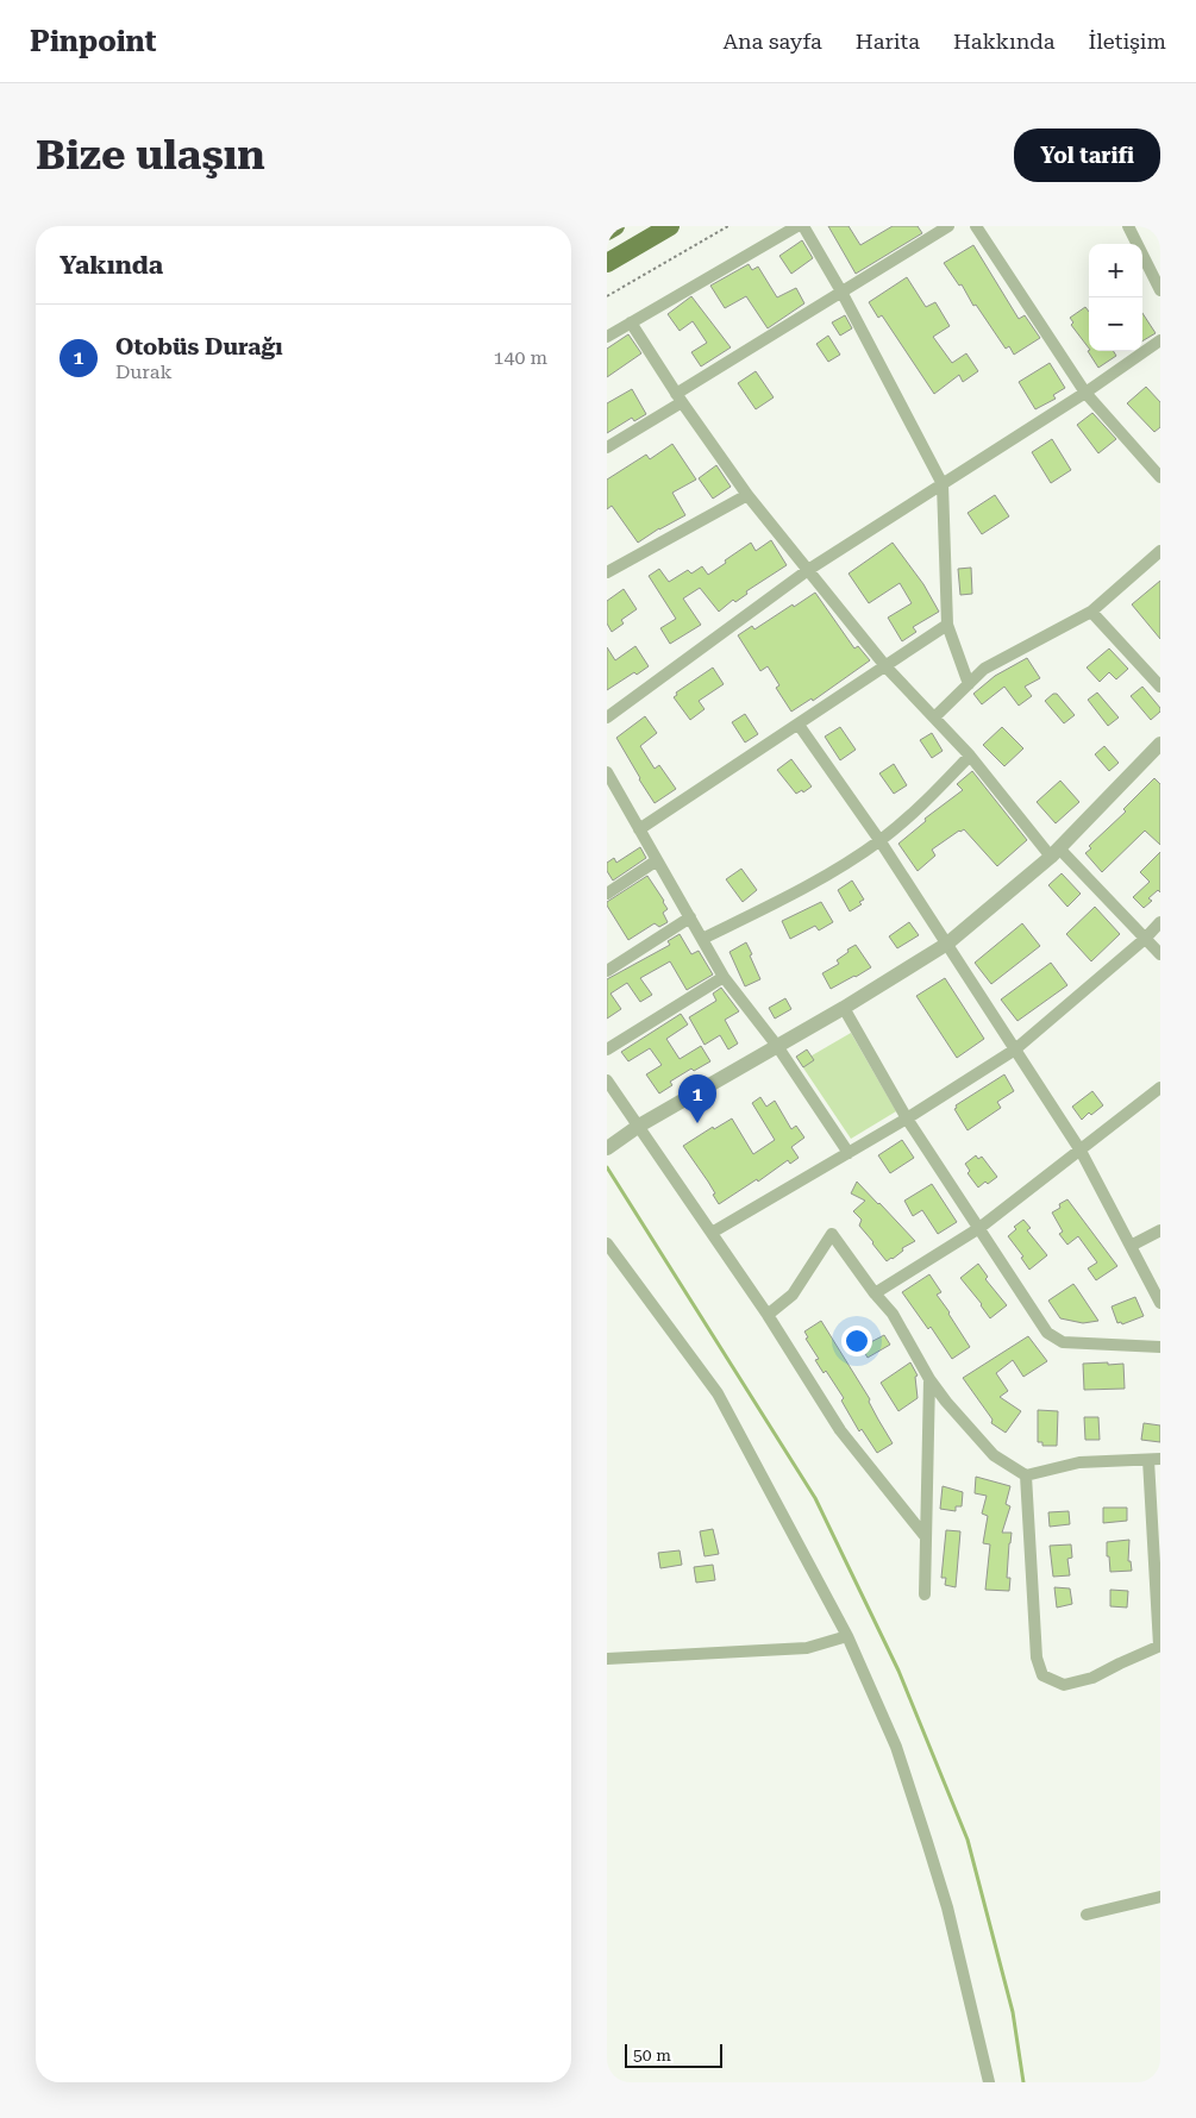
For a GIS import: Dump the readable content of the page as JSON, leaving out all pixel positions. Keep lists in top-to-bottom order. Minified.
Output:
{"scale_bar":"50 m","page":{"header":"Pinpoint","nav":["Ana sayfa","Harita","Hakkında","İletişim"],"buttons":"Yol tarifi","title":"Bize ulaşın","heading":"Yakında","map_buttons":["+","−"],"list":[{"mark":"1","name":"Otobüs Durağı","note":"Durak","value":"140 m"}],"pins":"1","scale":"50 m"}}
